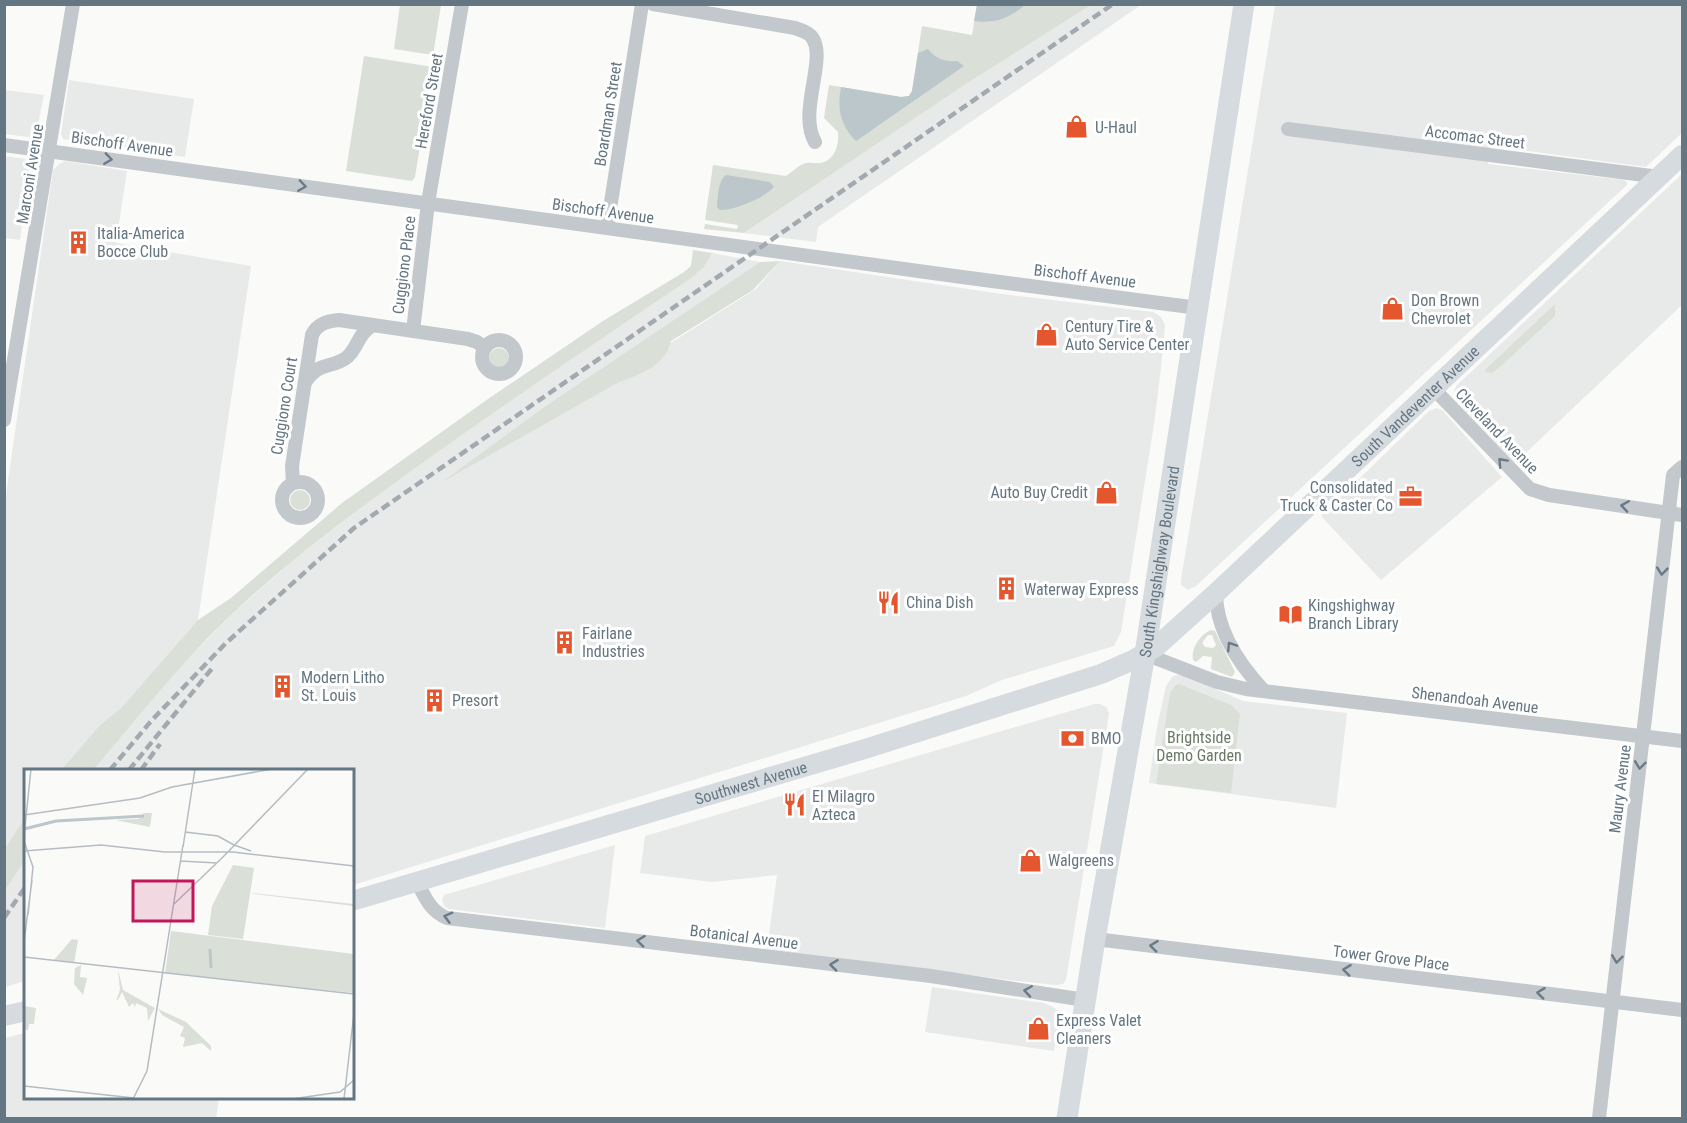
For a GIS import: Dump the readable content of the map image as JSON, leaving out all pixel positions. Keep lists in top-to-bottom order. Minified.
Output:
{"streets":{"main road":["South Kingshighway Boulevard"],"street":["Hereford Street","Boardman Street","Accomac Street","Bischoff Avenue","Marconi Avenue","Cuggiono Place","Cuggiono Court","South Vandeventer Avenue","Cleveland Avenue","Shenandoah Avenue","Southwest Avenue","Maury Avenue","Botanical Avenue","Tower Grove Place"]},"crossings":[["Hereford Street","Bischoff Avenue"],["Hereford Street","Cuggiono Place"],["Boardman Street","Bischoff Avenue"],["Accomac Street","South Vandeventer Avenue"],["Bischoff Avenue","Marconi Avenue"],["Bischoff Avenue","Cuggiono Place"],["Bischoff Avenue","South Kingshighway Boulevard"],["Cuggiono Place","Cuggiono Court"],["South Vandeventer Avenue","Cleveland Avenue"],["South Vandeventer Avenue","South Kingshighway Boulevard"],["South Vandeventer Avenue","Shenandoah Avenue"],["South Vandeventer Avenue","Southwest Avenue"],["Cleveland Avenue","Maury Avenue"],["South Kingshighway Boulevard","Shenandoah Avenue"],["South Kingshighway Boulevard","Southwest Avenue"],["South Kingshighway Boulevard","Botanical Avenue"],["South Kingshighway Boulevard","Tower Grove Place"],["Shenandoah Avenue","Southwest Avenue"],["Shenandoah Avenue","Maury Avenue"],["Southwest Avenue","Botanical Avenue"],["Maury Avenue","Tower Grove Place"]],"one_way":["Cleveland Avenue","Maury Avenue","Botanical Avenue","Tower Grove Place"],"parks":["Brightside Demo Garden"],"places":{"shop":["U-Haul","Don Brown Chevrolet","Century Tire & Auto Service Center","Auto Buy Credit","Walgreens","Express Valet Cleaners"],"building":["Italia-America Bocce Club","Waterway Express","Fairlane Industries","Modern Litho St. Louis","Presort"],"office":["Consolidated Truck & Caster Co"],"restaurant":["China Dish","El Milagro Azteca"],"library":["Kingshighway Branch Library"],"bank":["BMO"]}}
